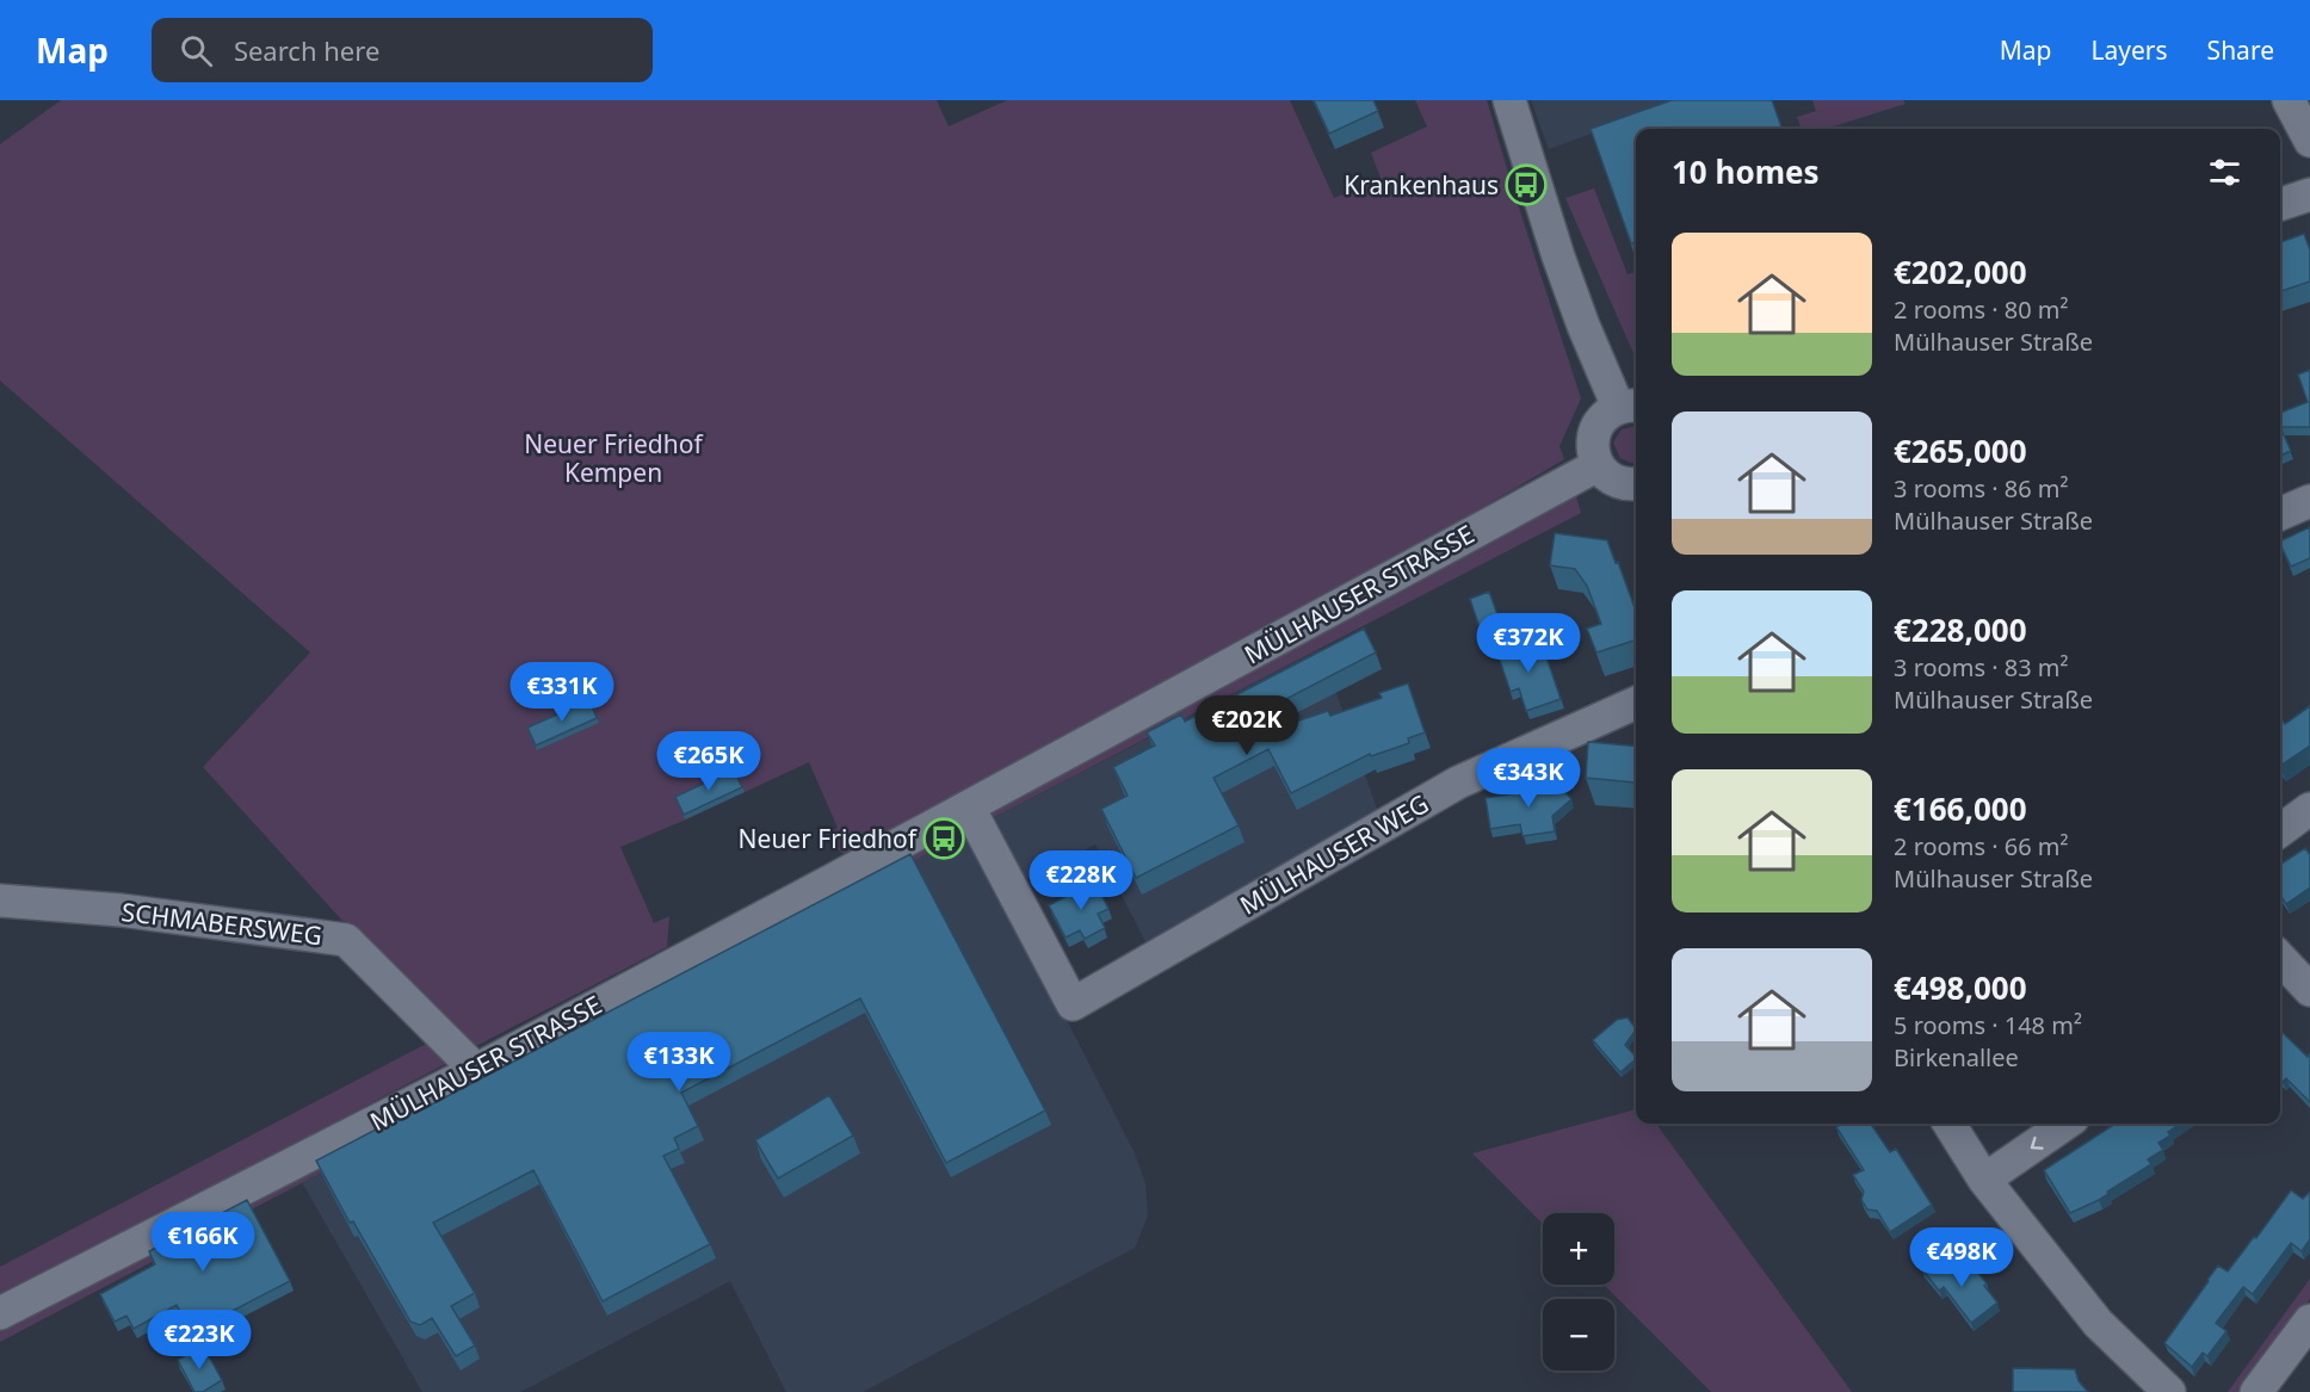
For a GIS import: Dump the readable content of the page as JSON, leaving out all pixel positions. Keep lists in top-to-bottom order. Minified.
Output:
{"streets":{"street":["MÜLHAUSER STRASSE","MÜLHAUSER WEG","SCHMABERSWEG"]},"crossings":[["MÜLHAUSER STRASSE","MÜLHAUSER WEG"],["MÜLHAUSER STRASSE","SCHMABERSWEG"]],"parks":["Neuer Friedhof Kempen"],"places":{"bus stop":["Krankenhaus","Neuer Friedhof"]},"page":{"header":"Map","search":"Search here","nav":["Map","Layers","Share"],"heading":"10 homes","list":[{"name":"€202,000","note":"2 rooms · 80 m² · Mülhauser Straße"},{"name":"€265,000","note":"3 rooms · 86 m² · Mülhauser Straße"},{"name":"€228,000","note":"3 rooms · 83 m² · Mülhauser Straße"},{"name":"€166,000","note":"2 rooms · 66 m² · Mülhauser Straße"},{"name":"€498,000","note":"5 rooms · 148 m² · Birkenallee"}],"price":["€372K","€331K","€202K","€265K","€343K","€228K","€133K","€166K","€498K","€223K"],"map_buttons":["+","−"]}}
